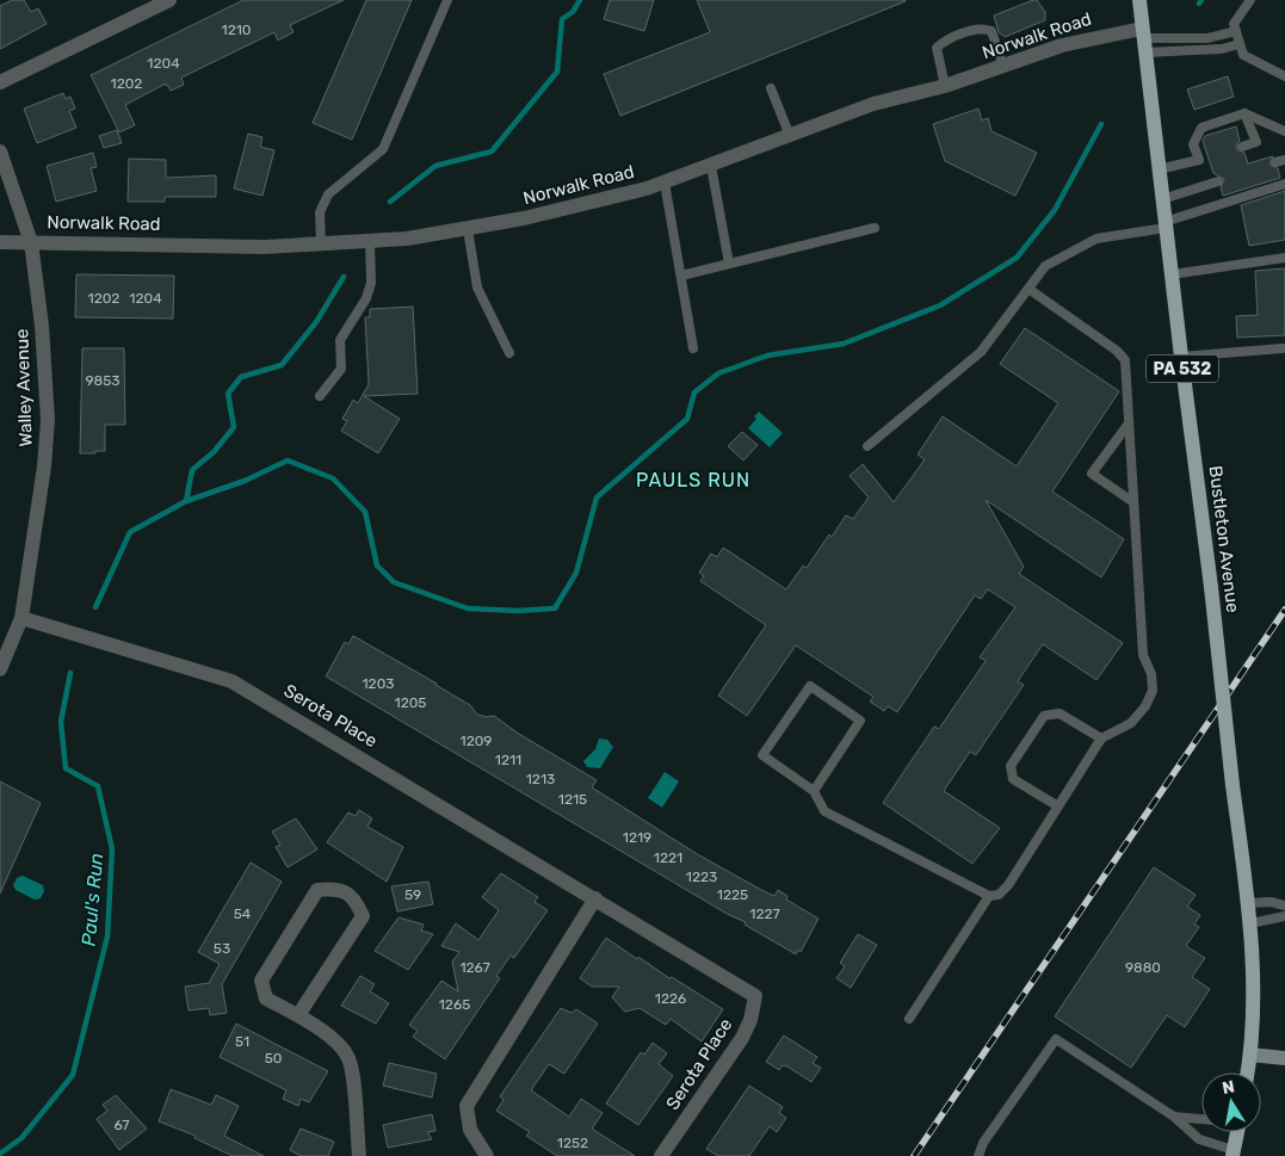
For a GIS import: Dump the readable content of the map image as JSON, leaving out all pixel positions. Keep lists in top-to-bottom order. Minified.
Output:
{"streets":{"main road":["PA 532","Bustleton Avenue"],"street":["Norwalk Road","Walley Avenue","Serota Place"]},"crossings":[["Norwalk Road","Walley Avenue"],["Norwalk Road","Bustleton Avenue"],["Walley Avenue","Serota Place"]],"districts":["PAULS RUN"],"water":["Paul's Run"],"house_numbers":["1210","1204","1202","1202","1204","9853","1203","1205","1209","1211","1213","1215","1219","1221","1223","59","1225","54","1227","53","1267","9880","1226","1265","51","50","67","1252"],"north":"top"}
